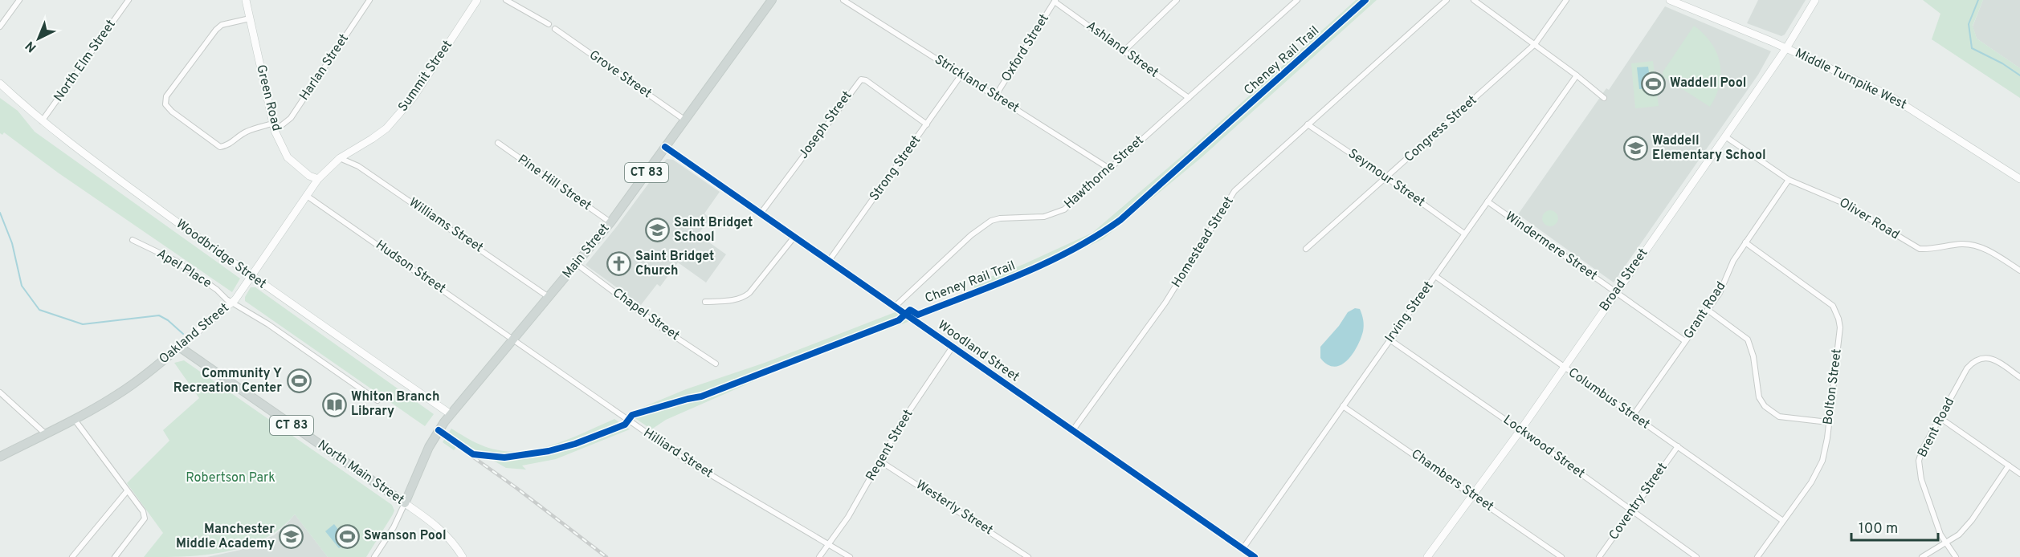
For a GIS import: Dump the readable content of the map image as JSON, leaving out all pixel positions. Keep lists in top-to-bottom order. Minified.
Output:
{"streets":{"main road":["CT 83","Main Street","Oakland Street","North Main Street"],"street":["Oxford Street","Ashland Street","North Elm Street","Harlan Street","Grove Street","Summit Street","Middle Turnpike West","Strickland Street","Green Road","Joseph Street","Congress Street","Strong Street","Hawthorne Street","Seymour Street","Pine Hill Street","Oliver Road","Williams Street","Homestead Street","Windermere Street","Woodbridge Street","Hudson Street","Apel Place","Broad Street","Grant Road","Irving Street","Chapel Street","Woodland Street","Bolton Street","Columbus Street","Brent Road","Regent Street","Lockwood Street","Hilliard Street","Chambers Street","Coventry Street","Westerly Street"],"cycle path":["Cheney Rail Trail"]},"crossings":[["Oxford Street","Ashland Street"],["Oxford Street","Strickland Street"],["Ashland Street","Hawthorne Street"],["North Elm Street","Woodbridge Street"],["Harlan Street","Green Road"],["Grove Street","Main Street"],["Summit Street","Williams Street"],["Summit Street","Oakland Street"],["Middle Turnpike West","Broad Street"],["Strickland Street","Strong Street"],["Strickland Street","Hawthorne Street"],["Green Road","Oakland Street"],["Joseph Street","Strong Street"],["Joseph Street","Woodland Street"],["Congress Street","Seymour Street"],["Strong Street","Woodland Street"],["Hawthorne Street","Woodland Street"],["Seymour Street","Homestead Street"],["Seymour Street","Irving Street"],["Pine Hill Street","Main Street"],["Oliver Road","Broad Street"],["Oliver Road","Grant Road"],["Williams Street","Main Street"],["Williams Street","Oakland Street"],["Homestead Street","Woodland Street"],["Windermere Street","Broad Street"],["Windermere Street","Grant Road"],["Windermere Street","Irving Street"],["Main Street","Woodbridge Street"],["Main Street","Hudson Street"],["Main Street","Chapel Street"],["Main Street","Woodland Street"],["Main Street","Hilliard Street"],["Main Street","North Main Street"],["Woodbridge Street","Oakland Street"],["Hudson Street","Oakland Street"],["Hudson Street","Hilliard Street"],["Apel Place","Oakland Street"],["Broad Street","Columbus Street"],["Broad Street","Lockwood Street"],["Broad Street","Chambers Street"],["Grant Road","Bolton Street"],["Grant Road","Columbus Street"],["Irving Street","Woodland Street"],["Irving Street","Columbus Street"],["Irving Street","Lockwood Street"],["Irving Street","Chambers Street"],["Oakland Street","North Main Street"],["Woodland Street","Regent Street"],["Bolton Street","Columbus Street"],["Columbus Street","Coventry Street"],["Regent Street","Hilliard Street"],["Regent Street","Westerly Street"],["Lockwood Street","Coventry Street"]],"parks":["Robertson Park"],"places":{"sports":["Waddell Pool","Community Y Recreation Center","Swanson Pool"],"school or university":["Waddell Elementary School","Saint Bridget School","Manchester Middle Academy"],"church":["Saint Bridget Church"],"library":["Whiton Branch Library"]},"scale_bar":"100 m","north":"bottom left"}
